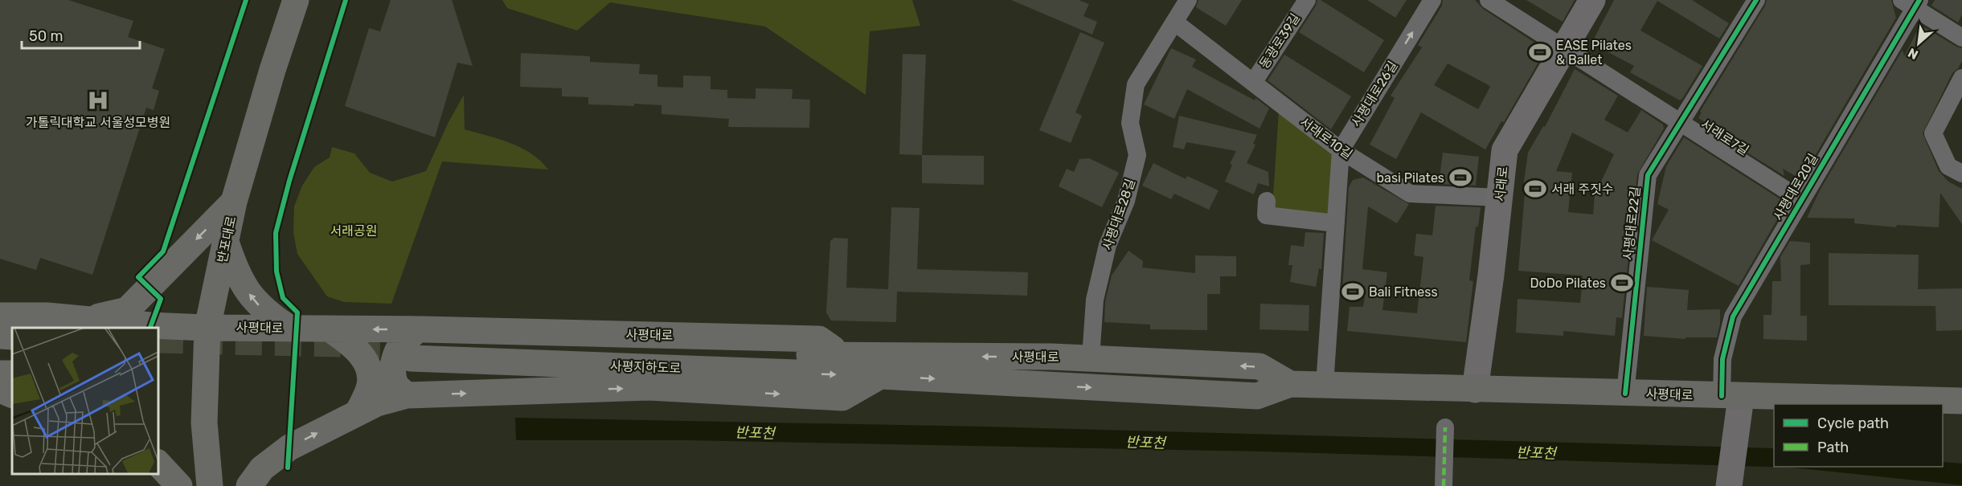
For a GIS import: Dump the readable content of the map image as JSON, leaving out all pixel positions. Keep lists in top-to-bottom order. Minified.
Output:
{"streets":{"main road":["반포대로","사평대로","사평지하도로"],"street":["동광로39길","사평대로26길","서래로7길","서래로10길","서래로","사평대로20길","사평대로28길","사평대로22길"]},"crossings":[["동광로39길","서래로10길"],["사평대로26길","서래로10길"],["사평대로26길","사평대로"],["서래로7길","서래로"],["서래로7길","사평대로20길"],["서래로7길","사평대로22길"],["서래로10길","서래로"],["서래로10길","사평대로28길"],["서래로","사평대로"],["사평대로20길","사평대로"],["사평대로28길","사평대로"],["사평대로22길","사평대로"],["반포대로","사평대로"],["사평대로","사평지하도로"]],"one_way":["사평대로26길"],"water":["반포천"],"parks":["서래공원"],"places":{"sports":["EASE Pilates & Ballet","basi Pilates","서래 주짓수","DoDo Pilates","Bali Fitness"],"hospital":["가톨릭대학교 서울성모병원"]},"legend":["Cycle path","Path"],"scale_bar":"50 m","north":"bottom left"}
